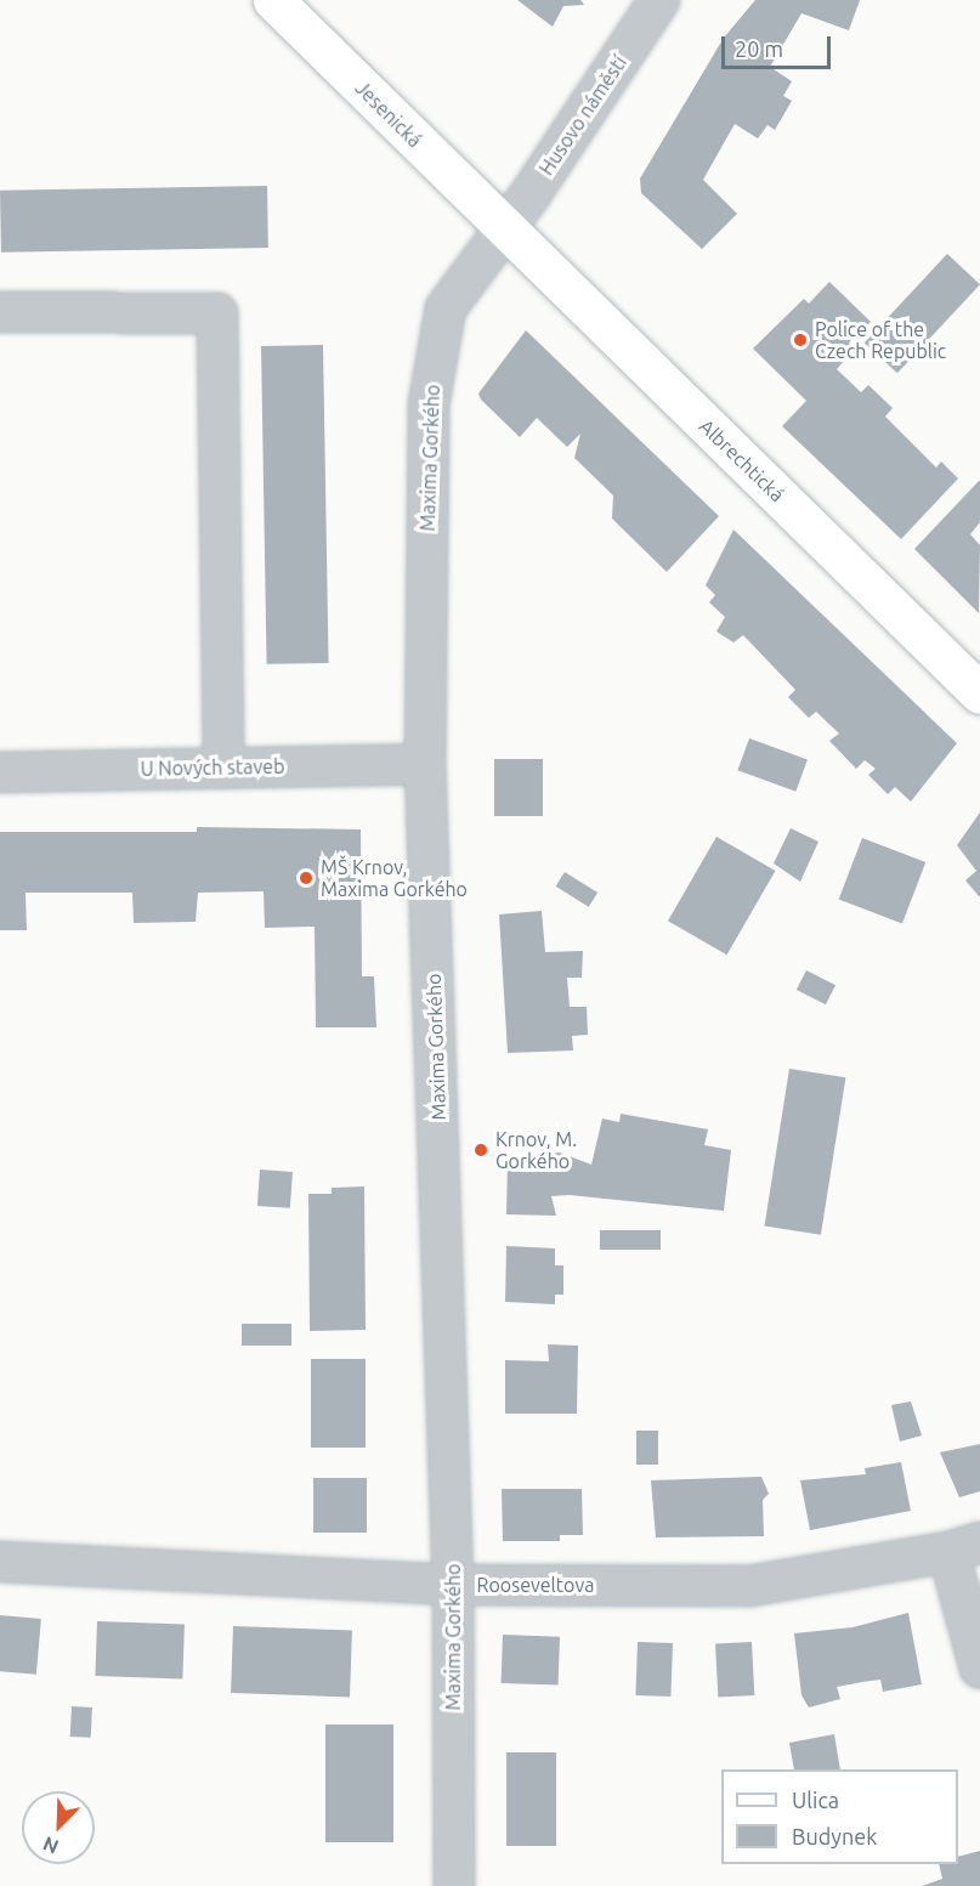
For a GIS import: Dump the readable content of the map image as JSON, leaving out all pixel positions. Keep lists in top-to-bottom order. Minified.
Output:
{"streets":{"main road":["Jesenická","Albrechtická"],"street":["Husovo náměstí","Maxima Gorkého","U Nových staveb","Rooseveltova"]},"crossings":[["Jesenická","Husovo náměstí"],["Jesenická","Maxima Gorkého"],["Jesenická","Albrechtická"],["Husovo náměstí","Maxima Gorkého"],["Husovo náměstí","Albrechtická"],["Maxima Gorkého","Albrechtická"],["Maxima Gorkého","U Nových staveb"],["Maxima Gorkého","Rooseveltova"]],"places":["Police of the Czech Republic","MŠ Krnov, Maxima Gorkého","Krnov, M. Gorkého"],"legend":["Ulica","Budynek"],"scale_bar":"20 m","north":"bottom left"}
